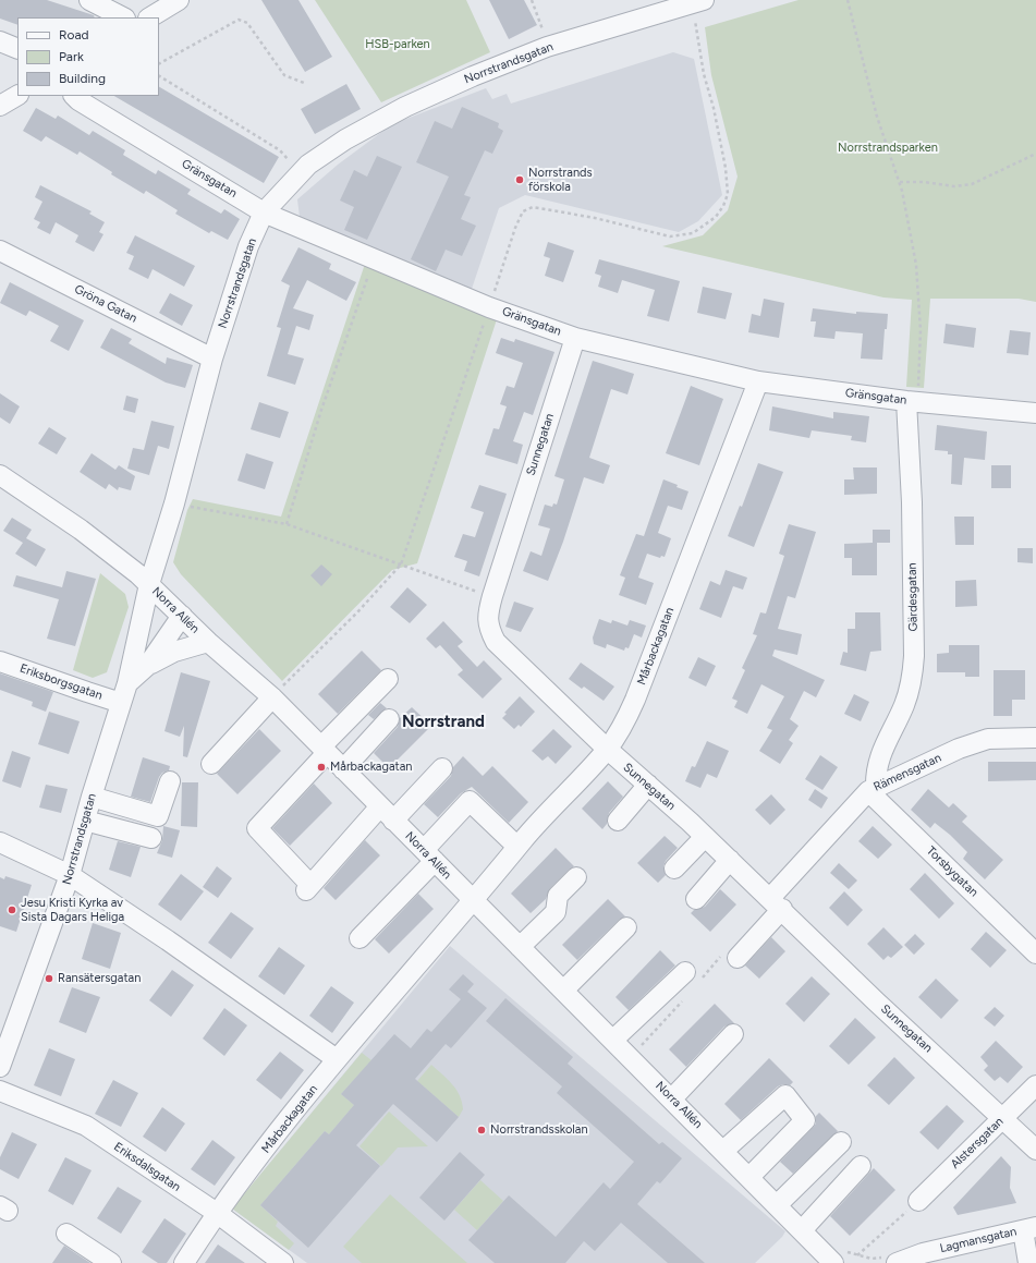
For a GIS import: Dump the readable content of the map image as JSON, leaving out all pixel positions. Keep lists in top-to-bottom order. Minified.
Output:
{"streets":{"street":["Norrstrandsgatan","Gränsgatan","Gröna Gatan","Sunnegatan","Gärdesgatan","Norra Allén","Mårbackagatan","Eriksborgsgatan","Rämensgatan","Torsbygatan","Alstersgatan","Eriksdalsgatan","Lagmansgatan"]},"crossings":[["Norrstrandsgatan","Gränsgatan"],["Norrstrandsgatan","Gröna Gatan"],["Norrstrandsgatan","Norra Allén"],["Norrstrandsgatan","Eriksborgsgatan"],["Gränsgatan","Sunnegatan"],["Gränsgatan","Gärdesgatan"],["Gränsgatan","Mårbackagatan"],["Sunnegatan","Mårbackagatan"],["Sunnegatan","Rämensgatan"],["Sunnegatan","Alstersgatan"],["Gärdesgatan","Rämensgatan"],["Gärdesgatan","Torsbygatan"],["Norra Allén","Mårbackagatan"],["Mårbackagatan","Eriksdalsgatan"],["Rämensgatan","Torsbygatan"]],"districts":["Norrstrand"],"parks":["HSB-parken","Norrstrandsparken"],"places":["Norrstrands förskola","Mårbackagatan","Jesu Kristi Kyrka av Sista Dagars Heliga","Ransätersgatan","Norrstrandsskolan"],"legend":["Road","Park","Building"]}
